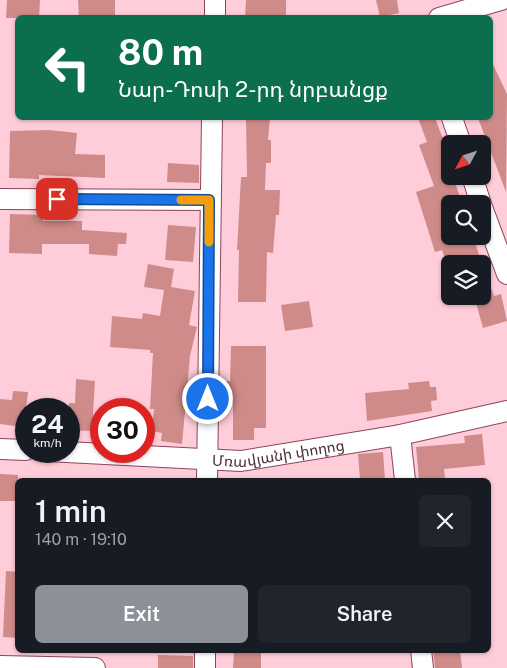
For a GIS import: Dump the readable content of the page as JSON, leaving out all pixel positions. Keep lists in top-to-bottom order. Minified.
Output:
{"streets":{"street":["Մռավյանի փողոց"]},"north":"bottom left","page":{"turn":["80 m","Նար-Դոսի 2-րդ նրբանցք"],"speed":"24 km/h","limit":"30","heading":["1 min","140 m · 19:10"],"buttons":["Exit","Share"]}}
